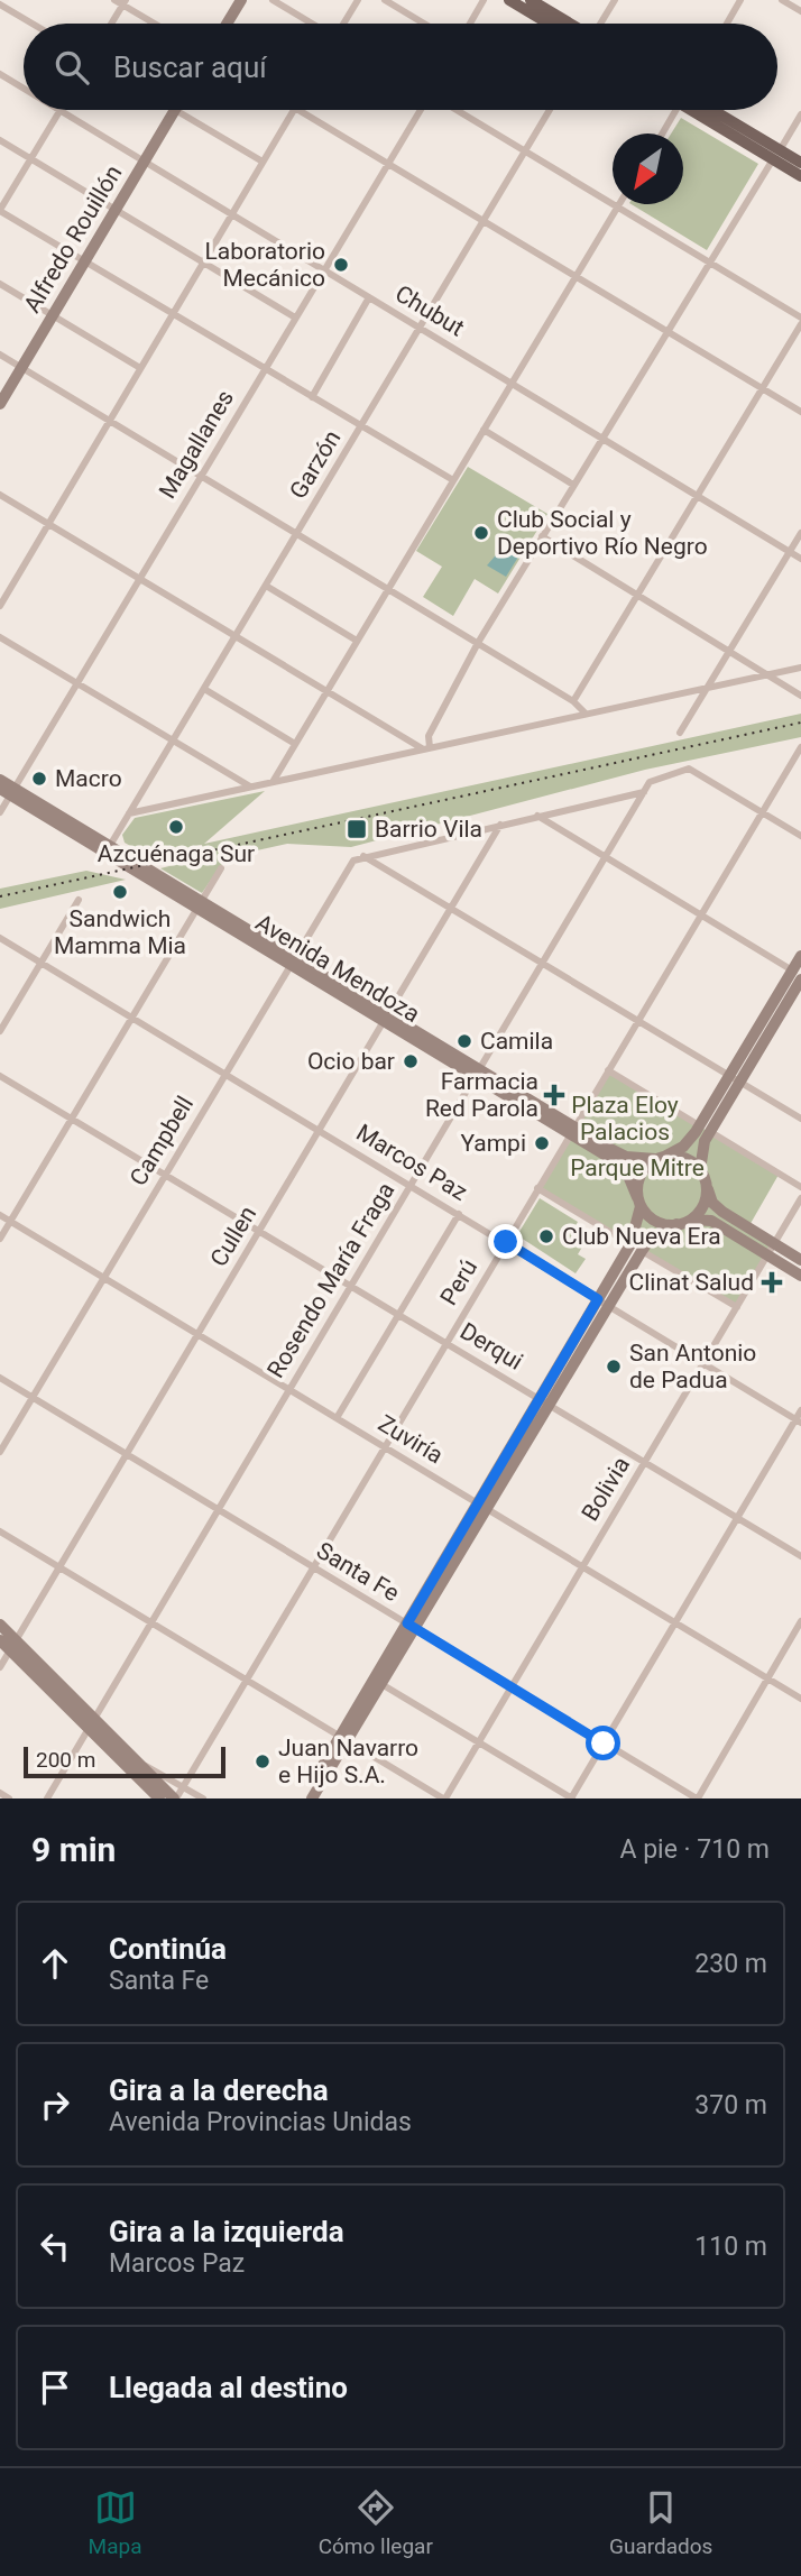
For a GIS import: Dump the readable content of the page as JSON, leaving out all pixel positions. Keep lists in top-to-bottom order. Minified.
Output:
{"streets":{"main road":["Alfredo Rouillón","Avenida Mendoza"],"street":["Chubut","Magallanes","Garzón","Campbell","Marcos Paz","Cullen","Rosendo María Fraga","Perú","Derqui","Zuviría","Bolivia","Santa Fe"]},"crossings":[["Alfredo Rouillón","Chubut"],["Chubut","Magallanes"],["Chubut","Garzón"],["Magallanes","Avenida Mendoza"],["Garzón","Avenida Mendoza"],["Avenida Mendoza","Campbell"],["Avenida Mendoza","Cullen"],["Avenida Mendoza","Rosendo María Fraga"],["Avenida Mendoza","Perú"],["Campbell","Marcos Paz"],["Campbell","Derqui"],["Campbell","Zuviría"],["Campbell","Santa Fe"],["Marcos Paz","Cullen"],["Marcos Paz","Rosendo María Fraga"],["Marcos Paz","Perú"],["Marcos Paz","Bolivia"],["Cullen","Derqui"],["Cullen","Zuviría"],["Cullen","Santa Fe"],["Rosendo María Fraga","Perú"],["Rosendo María Fraga","Derqui"],["Rosendo María Fraga","Zuviría"],["Rosendo María Fraga","Santa Fe"],["Perú","Derqui"],["Perú","Zuviría"],["Perú","Santa Fe"],["Derqui","Bolivia"],["Zuviría","Bolivia"],["Bolivia","Santa Fe"]],"parks":["Plaza Eloy Palacios","Parque Mitre"],"places":{"other":["Laboratorio Mecánico","Club Social y Deportivo Río Negro","Macro","Azcuénaga Sur","Sandwich Mamma Mia","Camila","Ocio bar","Yampi","Club Nueva Era","San Antonio de Padua","Juan Navarro e Hijo S.A."],"transit":["Barrio Vila"],"health":["Farmacia Red Parola","Clinat Salud"]},"scale_bar":"200 m","north":"bottom left","page":{"search":"Buscar aquí","scale":"200 m","heading":["9 min","A pie · 710 m"],"list":[["Continúa","Santa Fe","230 m"],["Gira a la derecha","Avenida Provincias Unidas","370 m"],["Gira a la izquierda","Marcos Paz","110 m"],"Llegada al destino"],"nav":["Mapa","Cómo llegar","Guardados"]}}
